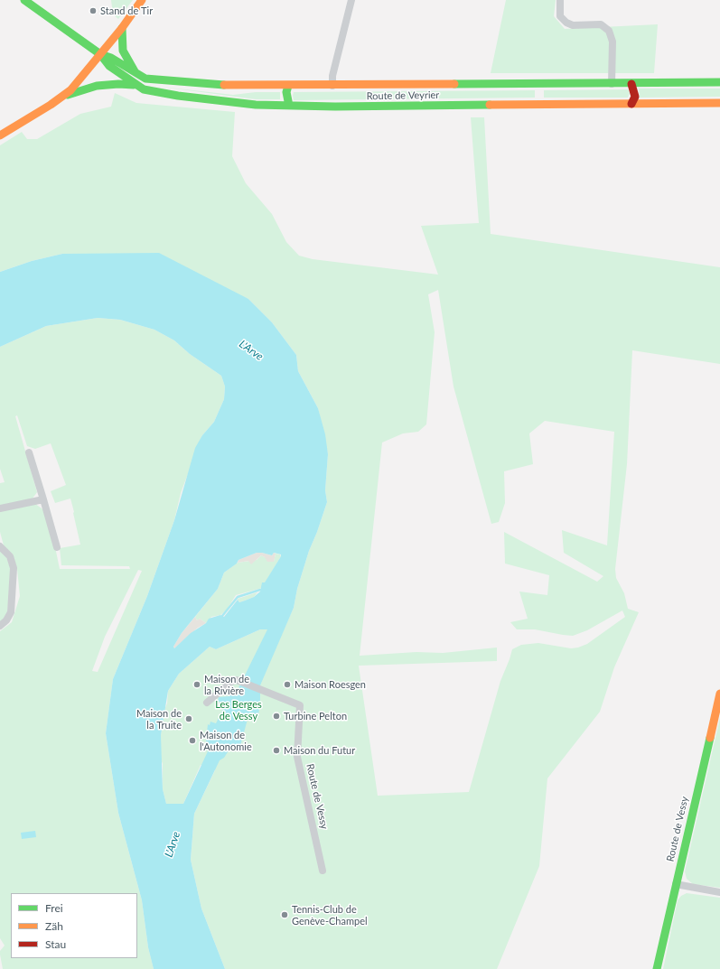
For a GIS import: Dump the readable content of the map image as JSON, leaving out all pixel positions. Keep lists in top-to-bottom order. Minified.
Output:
{"streets":{"main road":["Route de Veyrier","Route de Vessy"]},"water":["L'Arve"],"parks":["Les Berges de Vessy"],"places":["Stand de Tir","Maison de la Rivière","Maison Roesgen","Turbine Pelton","Maison de la Truite","Maison de l'Autonomie","Maison du Futur","Tennis-Club de Genève-Champel"],"legend":["Frei","Zäh","Stau"]}
